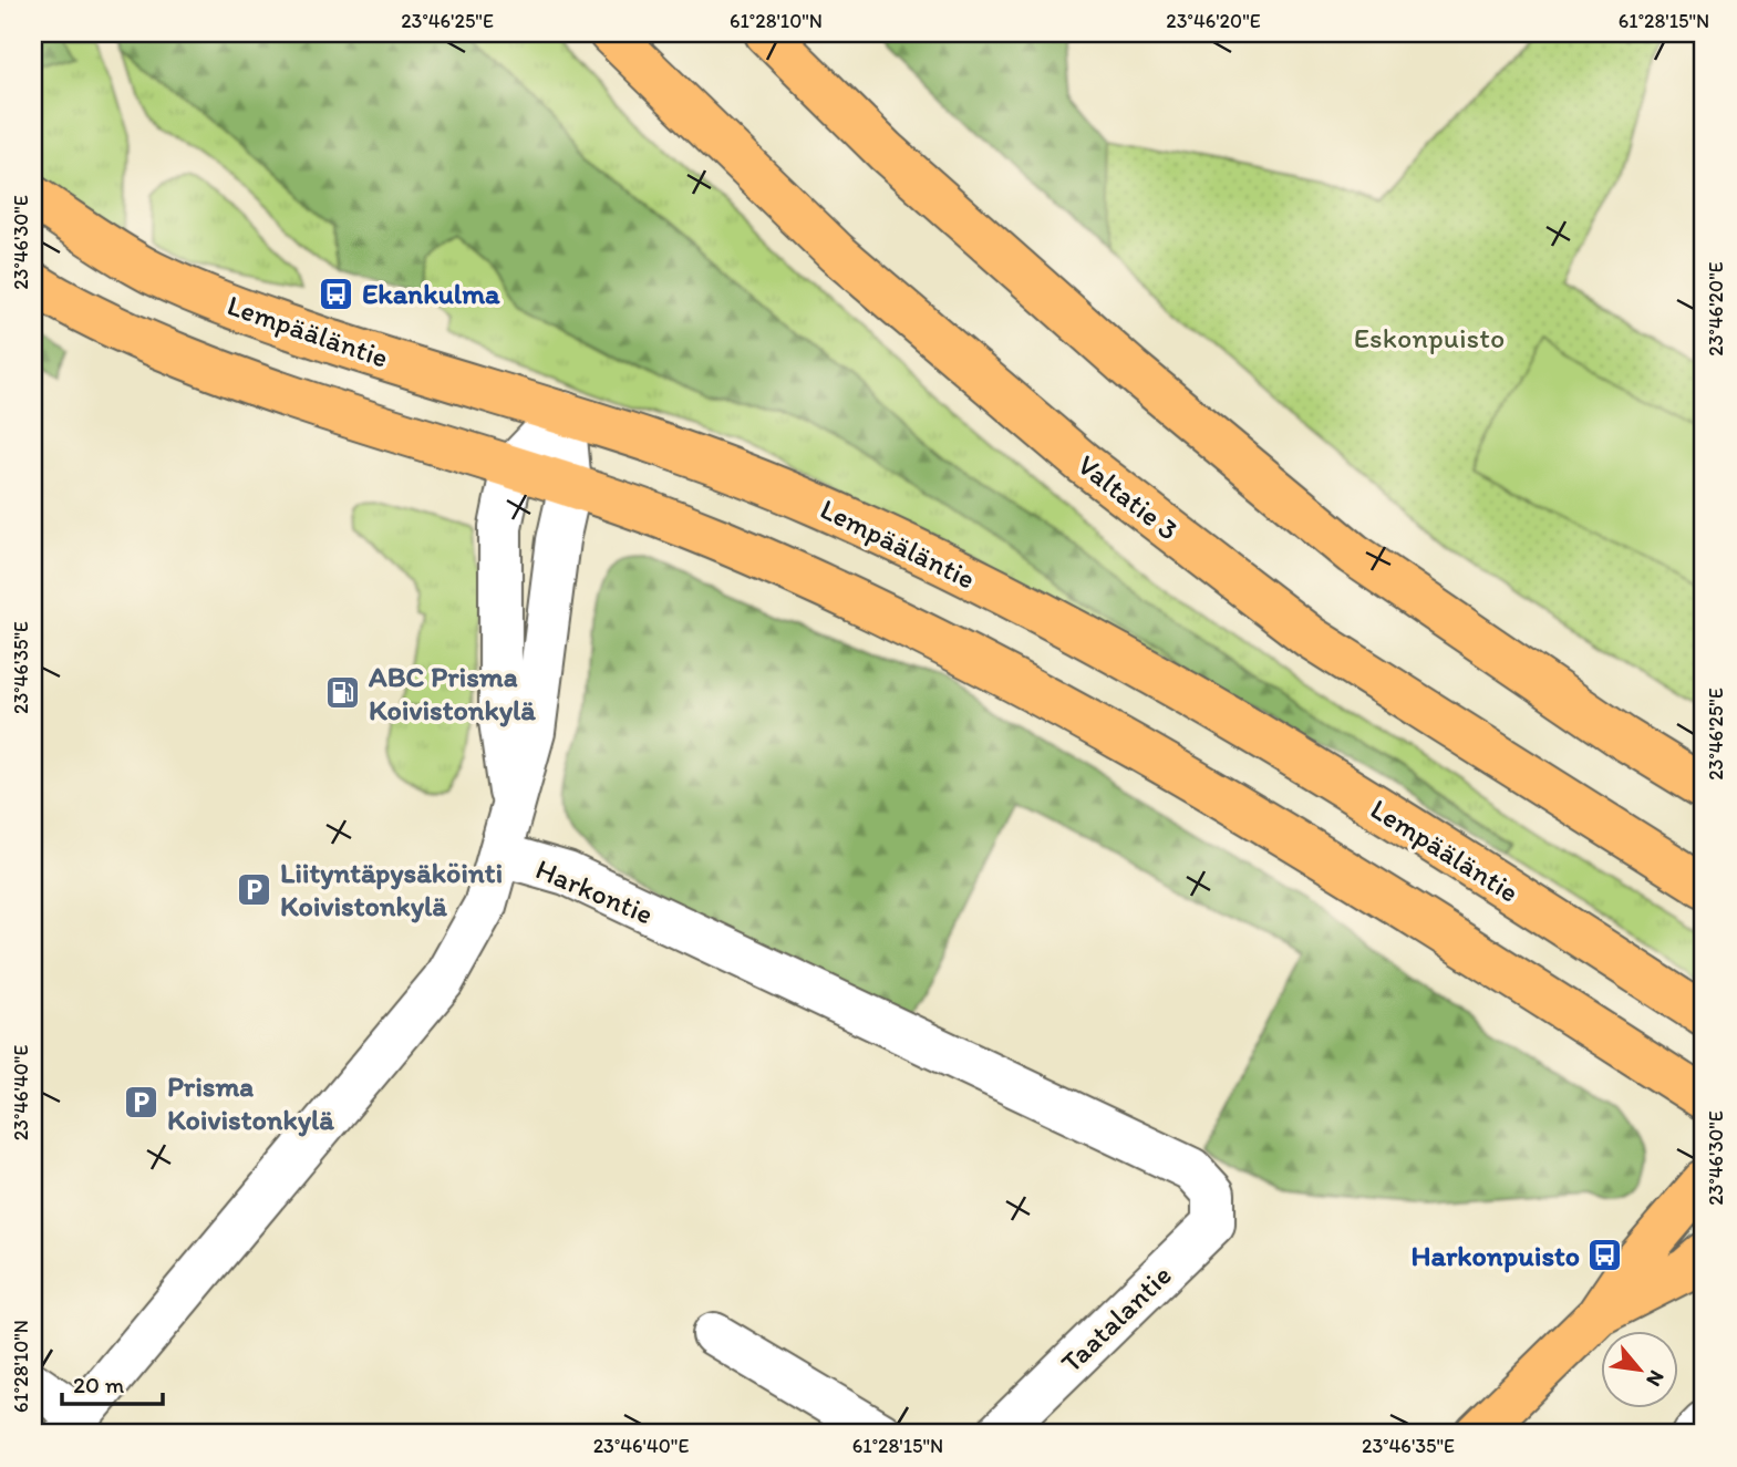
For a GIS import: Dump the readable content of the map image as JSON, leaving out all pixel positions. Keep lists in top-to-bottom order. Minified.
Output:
{"streets":{"main road":["Lempääläntie","Valtatie 3"],"street":["Harkontie","Taatalantie"]},"crossings":[["Harkontie","Taatalantie"]],"parks":["Eskonpuisto"],"places":{"bus stop":["Ekankulma","Harkonpuisto"],"fuel station":["ABC Prisma Koivistonkylä"],"parking":["Liityntäpysäköinti Koivistonkylä","Prisma Koivistonkylä"]},"scale_bar":"20 m","north":"bottom right","coordinates":["23°46'25\"E","61°28'10\"N","23°46'20\"E","61°28'15\"N","23°46'30\"E","23°46'35\"E","23°46'40\"E"]}
